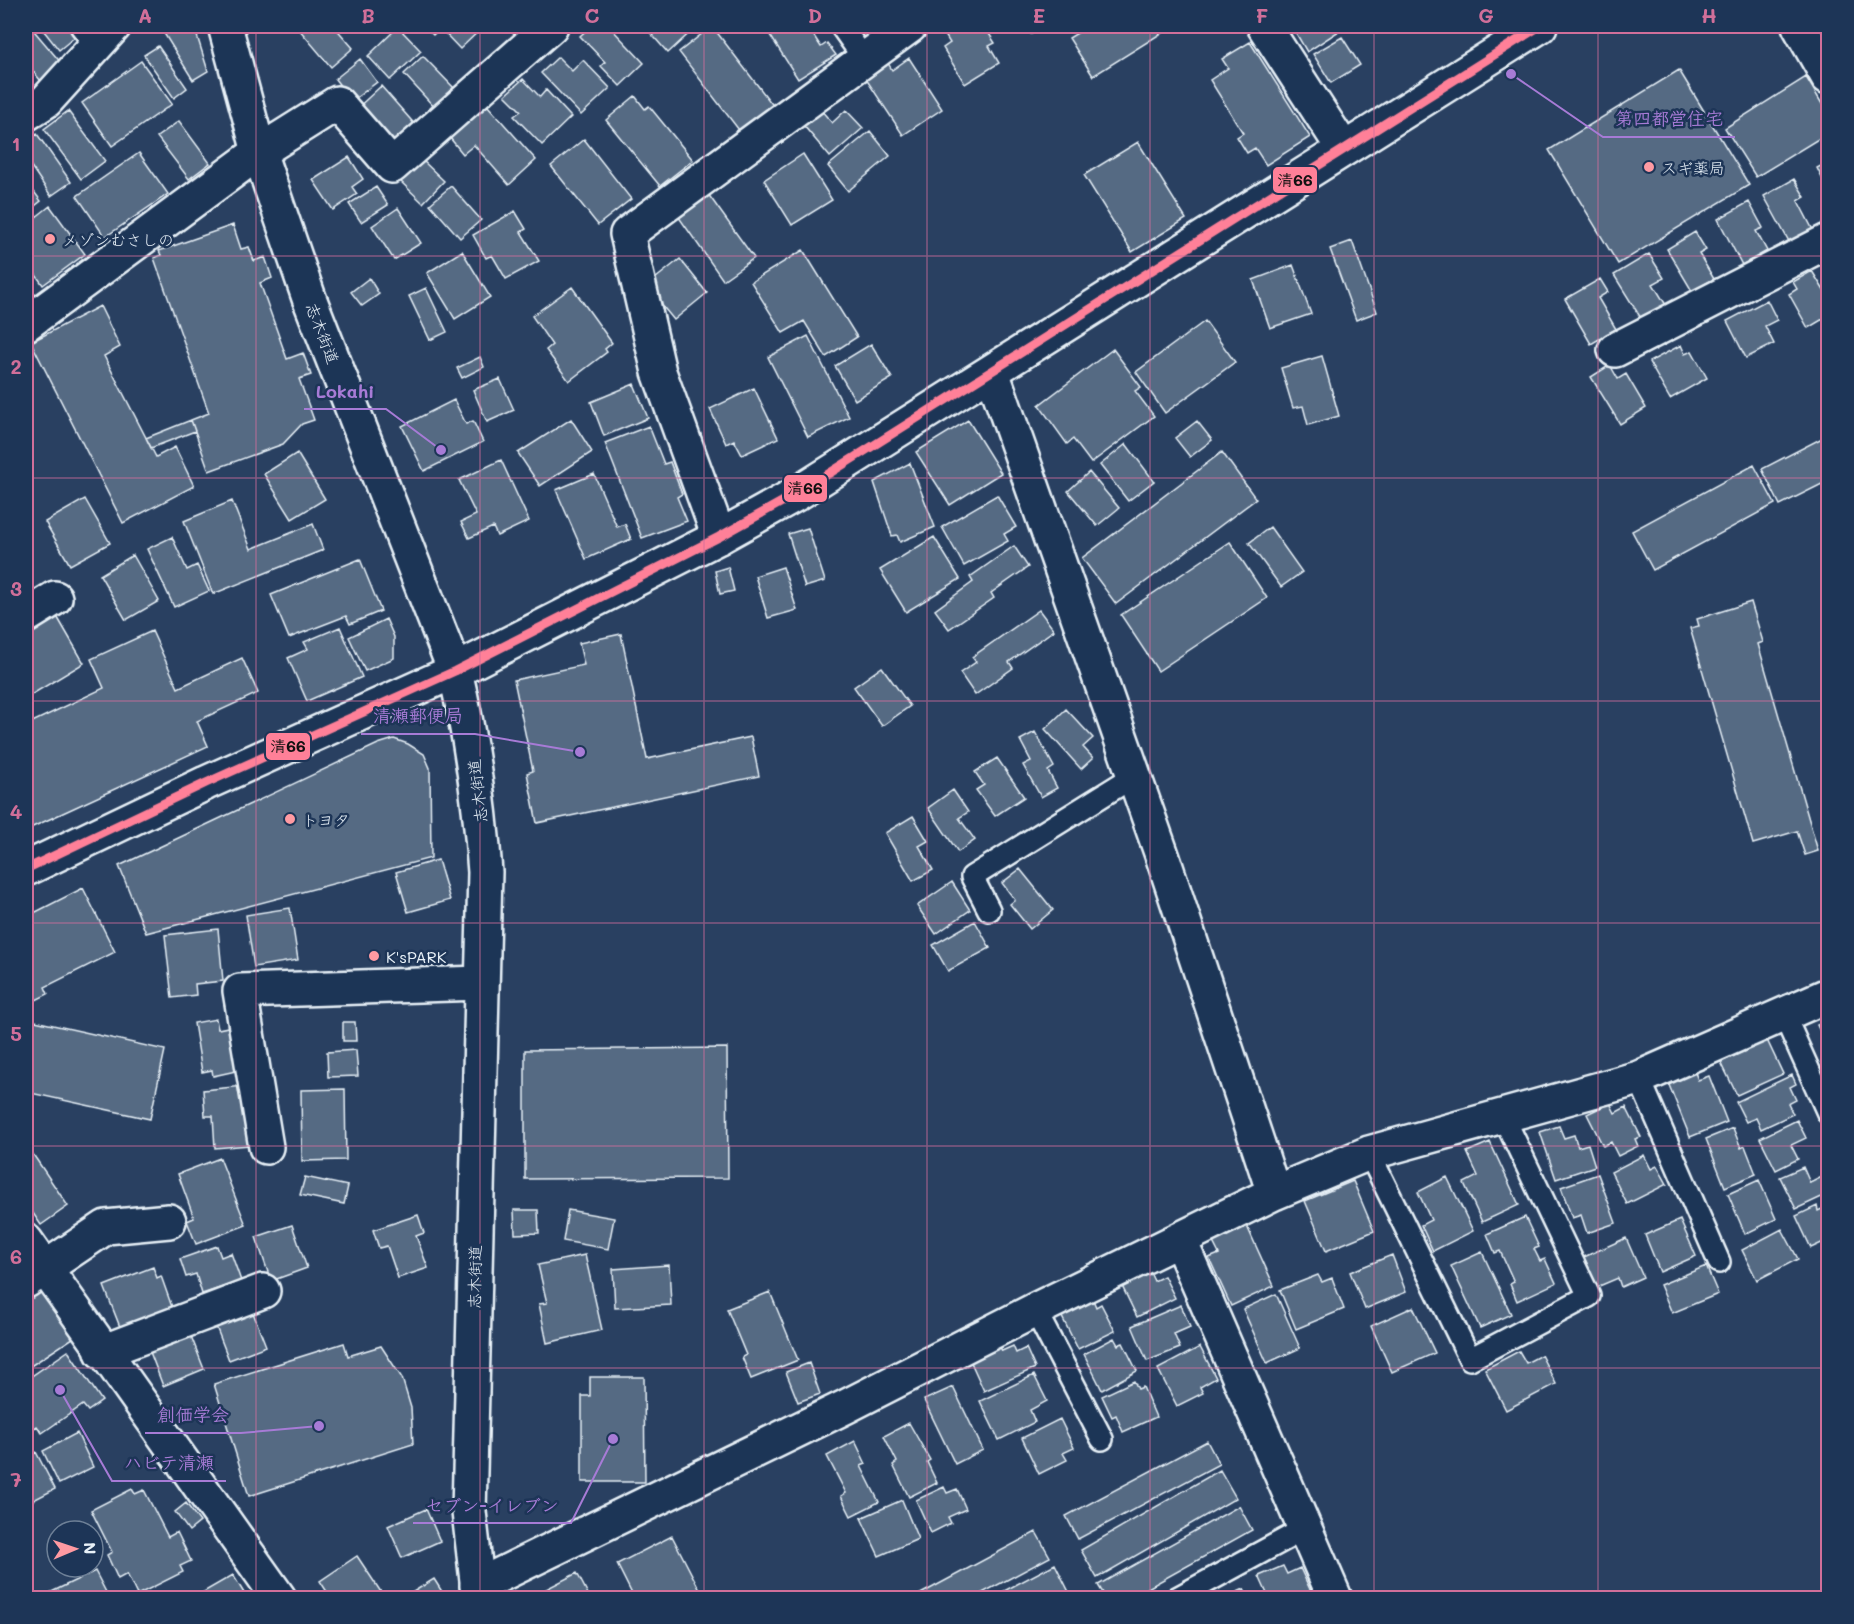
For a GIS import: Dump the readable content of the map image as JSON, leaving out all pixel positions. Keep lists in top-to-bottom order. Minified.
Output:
{"streets":{"street":["志木街道"]},"places":["第四都営住宅","スギ薬局","メゾンむさしの","Lokahi","清瀬郵便局","トヨタ","K'sPARK","ハビテ清瀬","創価学会","セブン-イレブン"],"lines":["transit line 清66"],"north":"right","grid":{"columns":["A","B","C","D","E","F","G","H"],"rows":["1","2","3","4","5","6","7"]}}
